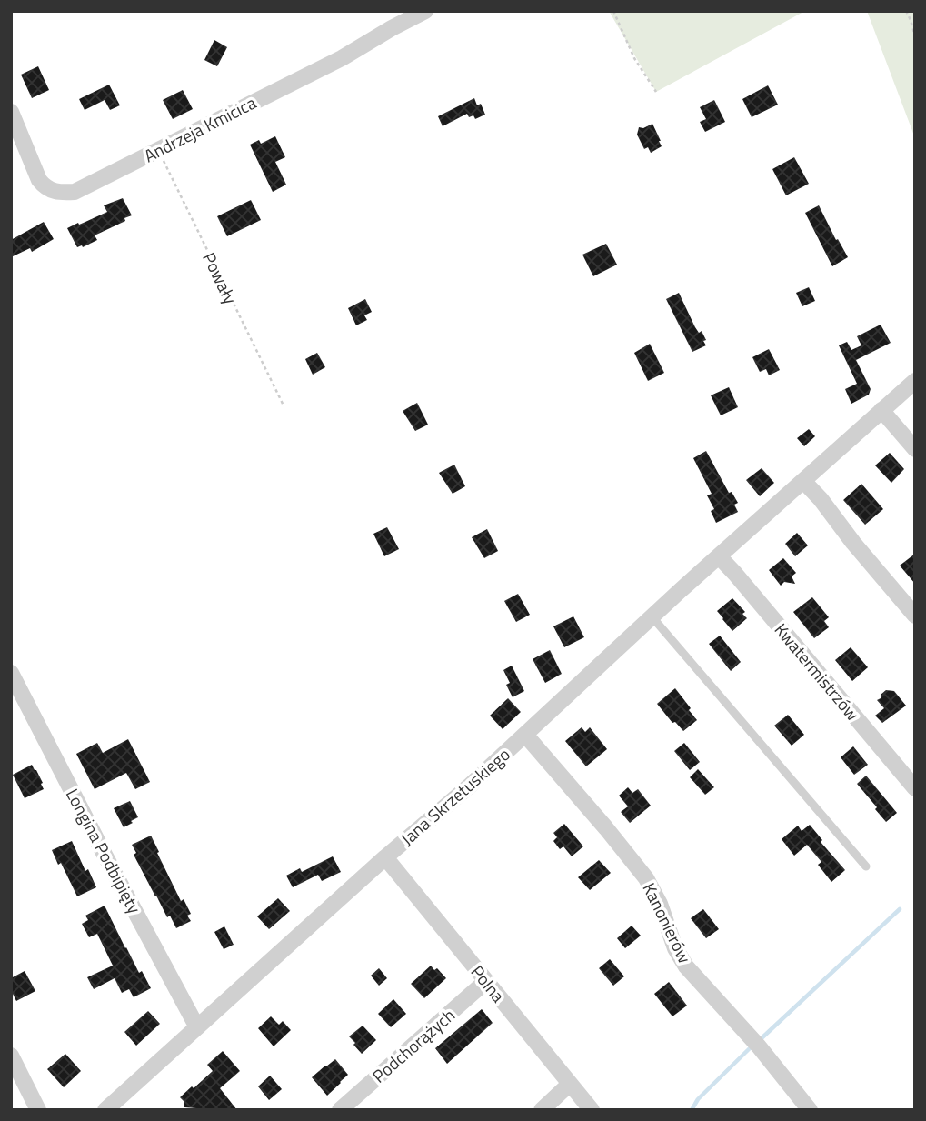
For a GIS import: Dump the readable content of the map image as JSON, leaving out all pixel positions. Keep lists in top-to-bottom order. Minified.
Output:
{"streets":{"street":["Andrzeja Kmicica","Kwatermistrzów","Jana Skrzetuskiego","Longina Podbipięty","Kanonierów","Polna","Podchorążych"],"path":["Powały"]},"crossings":[["Andrzeja Kmicica","Powały"],["Kwatermistrzów","Jana Skrzetuskiego"],["Jana Skrzetuskiego","Longina Podbipięty"],["Jana Skrzetuskiego","Kanonierów"],["Jana Skrzetuskiego","Polna"],["Polna","Podchorążych"]]}
